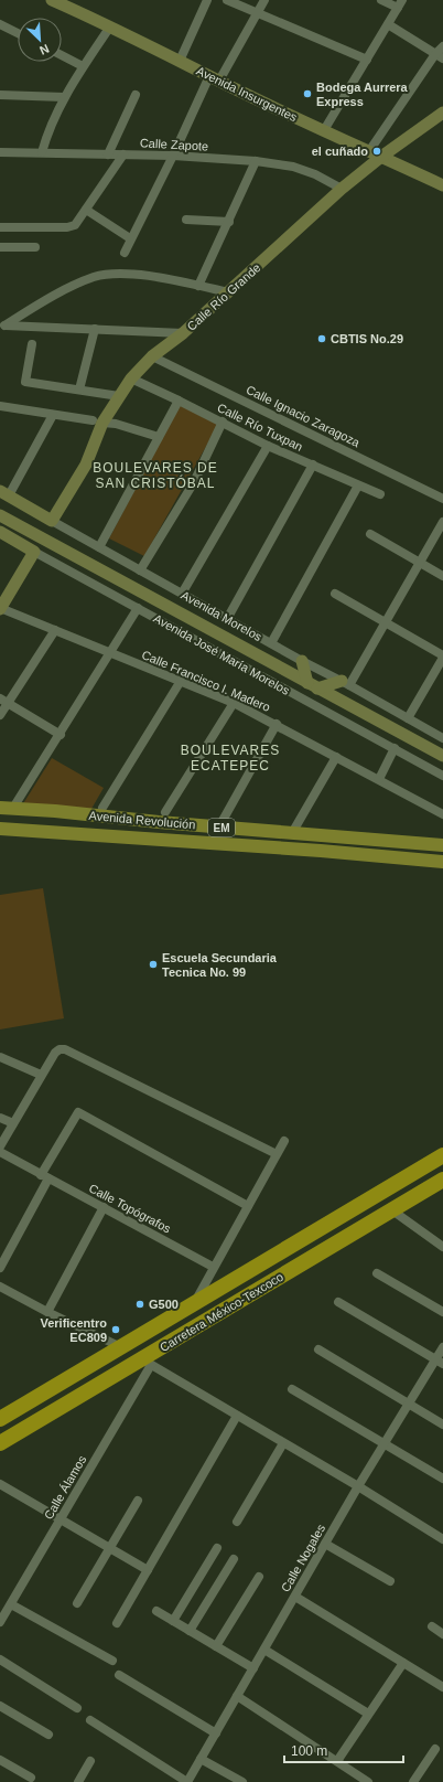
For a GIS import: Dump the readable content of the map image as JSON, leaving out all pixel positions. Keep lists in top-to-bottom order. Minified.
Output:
{"streets":{"highway":["Carretera México-Texcoco"],"main road":["Avenida Insurgentes","Calle Río Grande","Avenida Morelos","Avenida José María Morelos","Avenida Revolución","EM"],"street":["Calle Zapote","Calle Ignacio Zaragoza","Calle Río Tuxpan","Calle Francisco I. Madero","Calle Topógrafos","Calle Álamos","Calle Nogales"]},"crossings":[["Avenida Insurgentes","Calle Río Grande"],["Calle Zapote","Calle Río Grande"],["Calle Río Grande","Calle Ignacio Zaragoza"],["Calle Río Grande","Calle Río Tuxpan"],["Calle Río Grande","Avenida Morelos"],["Carretera México-Texcoco","Calle Álamos"]],"districts":["BOULEVARES DE SAN CRISTÓBAL","BOULEVARES ECATEPEC"],"places":["Bodega Aurrera Express","el cuñado","CBTIS No.29","Escuela Secundaria Tecnica No. 99","G500","Verificentro EC809"],"scale_bar":"100 m","north":"bottom right"}
